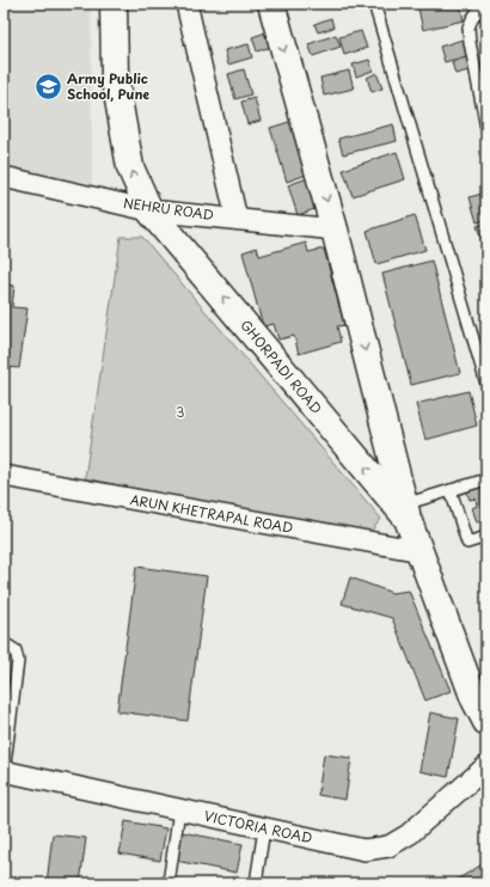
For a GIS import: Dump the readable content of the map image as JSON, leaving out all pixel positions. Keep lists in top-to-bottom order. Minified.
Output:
{"streets":{"main road":["GHORPADI ROAD"],"street":["NEHRU ROAD","ARUN KHETRAPAL ROAD","VICTORIA ROAD"]},"crossings":[["NEHRU ROAD","GHORPADI ROAD"],["GHORPADI ROAD","ARUN KHETRAPAL ROAD"]],"parks":["3"],"places":{"school or university":["Army Public School, Pune"]}}
